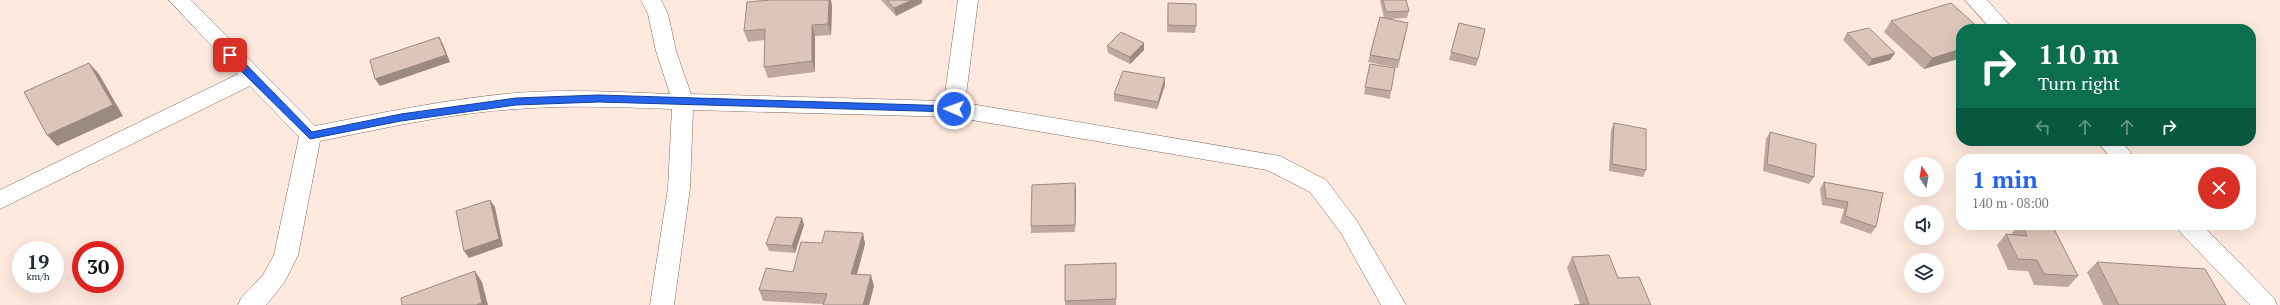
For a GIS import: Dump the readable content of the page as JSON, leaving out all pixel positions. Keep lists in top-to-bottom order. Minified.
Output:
{"north":"top","page":{"turn":["110 m","Turn right"],"heading":["1 min","140 m · 08:00"],"speed":"19 km/h","limit":"30"}}
